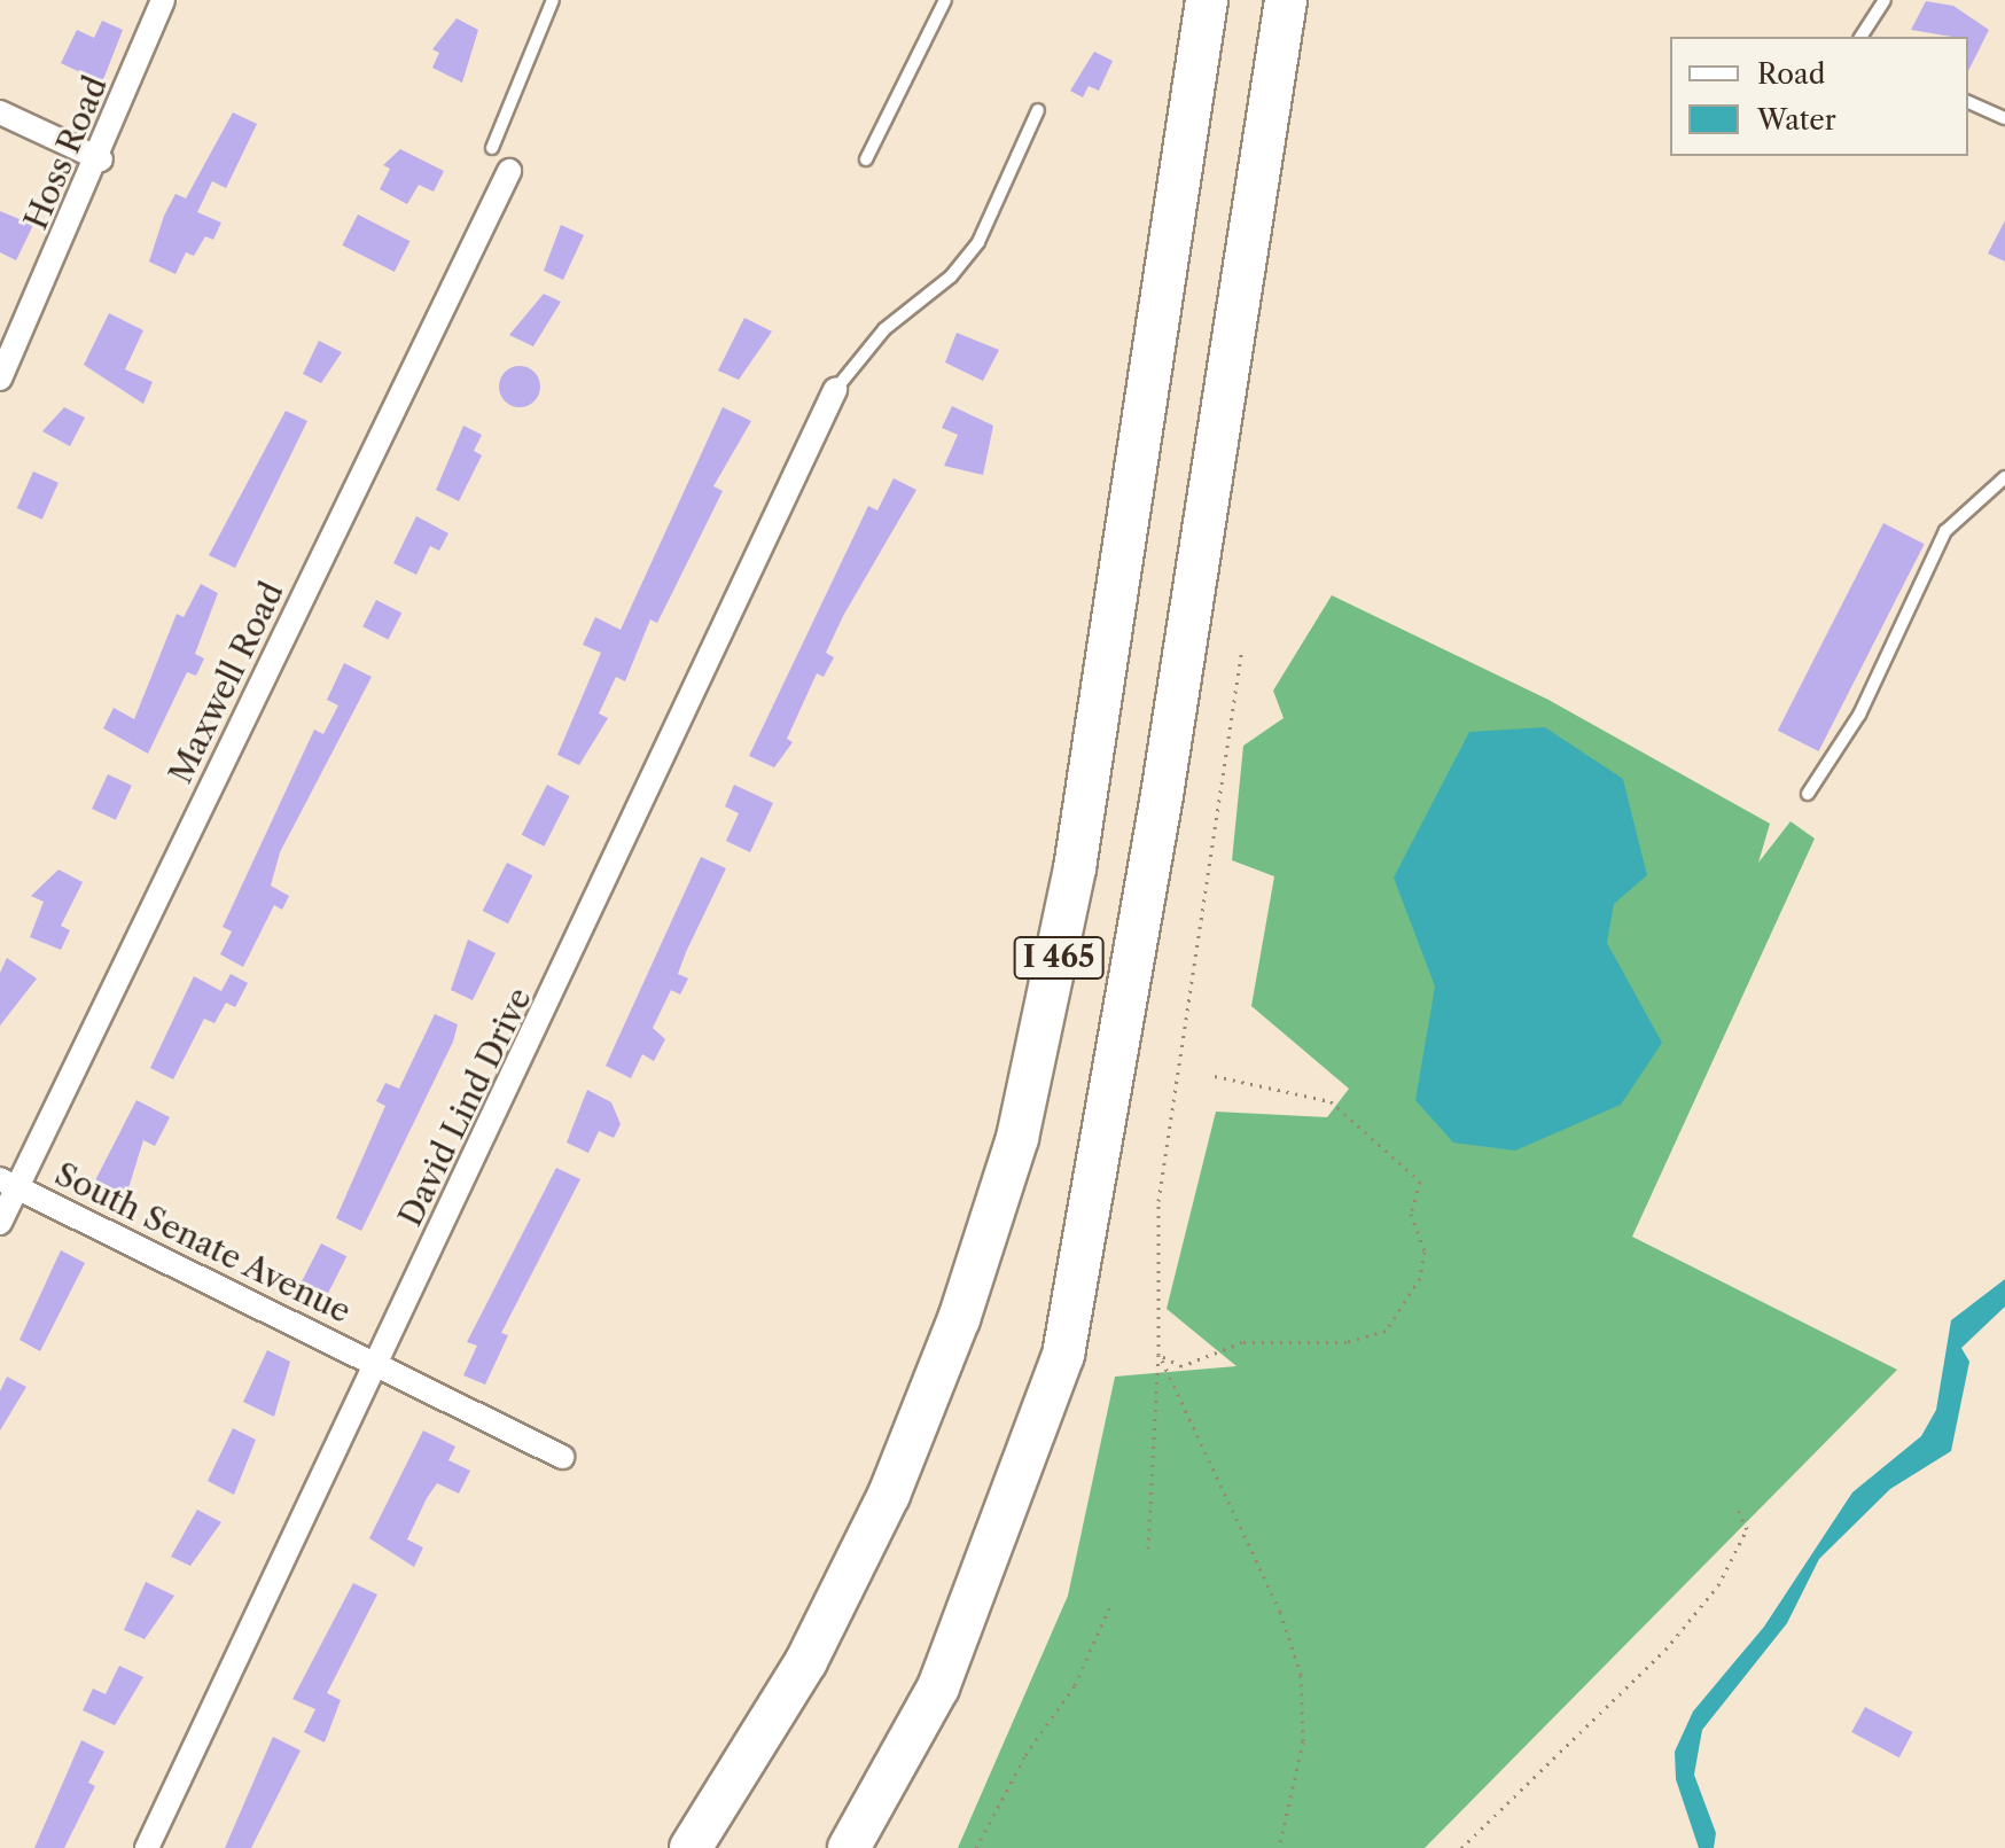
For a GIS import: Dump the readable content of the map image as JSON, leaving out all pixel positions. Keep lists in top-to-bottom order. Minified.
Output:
{"streets":{"highway":["I 465"],"street":["Hoss Road","Maxwell Road","David Lind Drive","South Senate Avenue"]},"crossings":[["Maxwell Road","South Senate Avenue"],["David Lind Drive","South Senate Avenue"]],"legend":["Road","Water"]}
